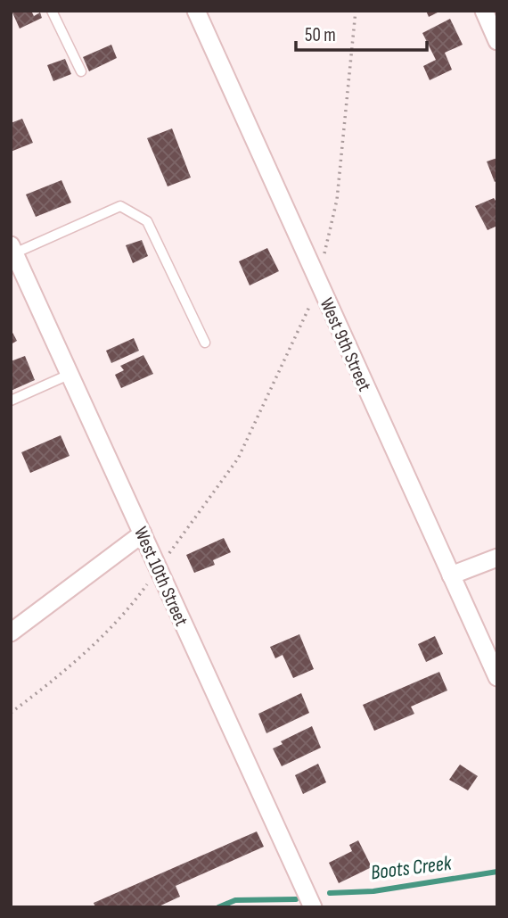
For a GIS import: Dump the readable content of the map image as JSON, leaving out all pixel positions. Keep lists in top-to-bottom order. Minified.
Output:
{"streets":{"street":["West 9th Street","West 10th Street"]},"water":["Boots Creek"],"scale_bar":"50 m"}
